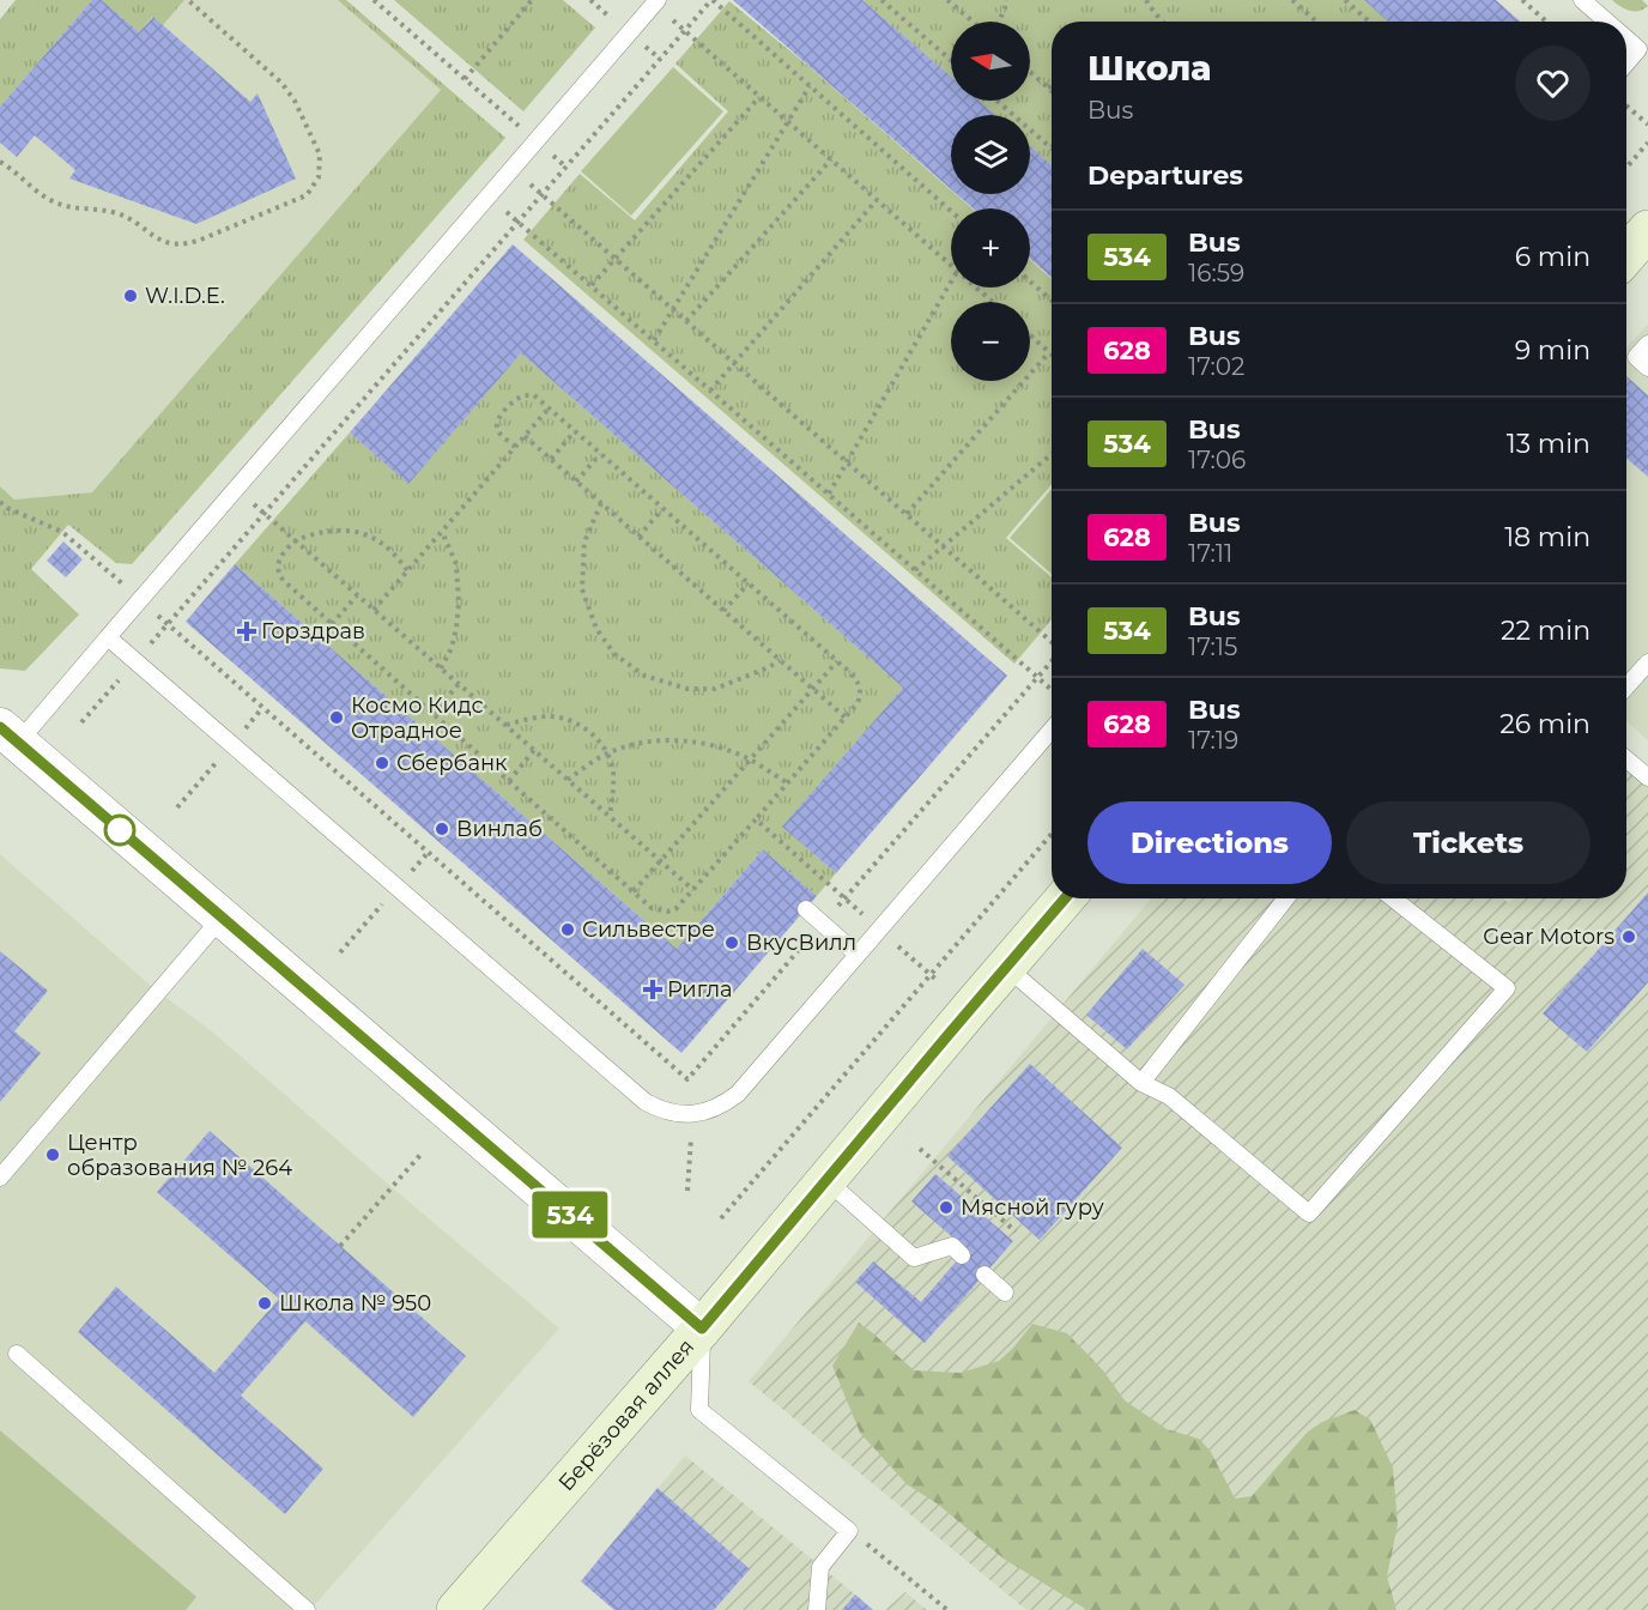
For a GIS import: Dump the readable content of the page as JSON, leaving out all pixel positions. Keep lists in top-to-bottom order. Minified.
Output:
{"streets":{"main road":["Берёзовая аллея"]},"places":{"other":["W.I.D.E.","Космо Кидс Отрадное","Сбербанк","Винлаб","Сильвестре","Gear Motors","ВкусВилл","Центр образования № 264","Мясной гуру","Школа № 950"],"health":["Горздрав","Ригла"]},"lines":["bus line 534"],"north":"left","page":{"on_map":"534","map_buttons":["+","−"],"heading":[["Школа","Bus"],"Departures"],"list":[{"mark":"534","name":"Bus","note":"16:59","value":"6 min"},{"mark":"628","name":"Bus","note":"17:02","value":"9 min"},{"mark":"534","name":"Bus","note":"17:06","value":"13 min"},{"mark":"628","name":"Bus","note":"17:11","value":"18 min"},{"mark":"534","name":"Bus","note":"17:15","value":"22 min"},{"mark":"628","name":"Bus","note":"17:19","value":"26 min"}],"buttons":["Directions","Tickets"]}}
